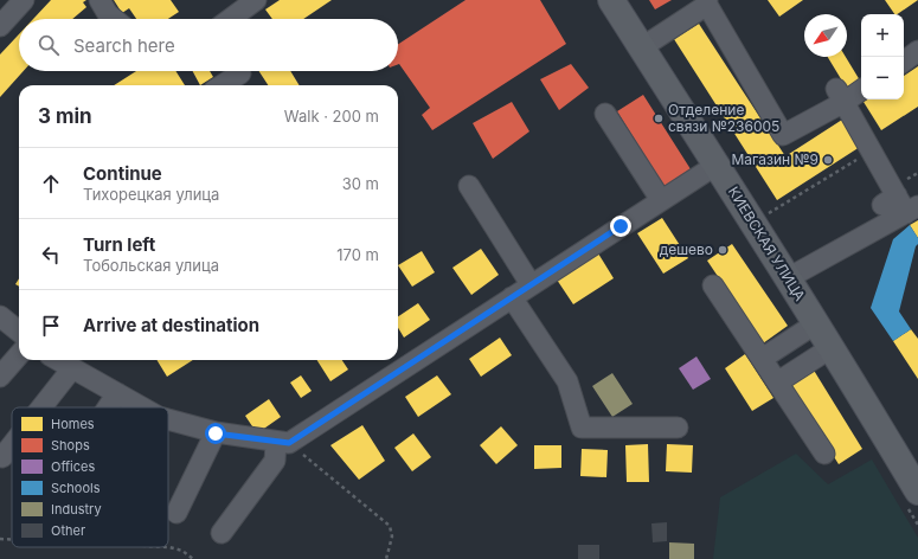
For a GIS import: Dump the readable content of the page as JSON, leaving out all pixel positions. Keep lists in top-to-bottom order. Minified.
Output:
{"streets":{"main road":["КИЕВСКАЯ УЛИЦА"]},"places":["Отделение связи №236005","Магазин №9","дешево"],"legend":["Homes","Shops","Offices","Schools","Industry","Other"],"north":"bottom left","page":{"map_buttons":["+","−"],"search":"Search here","heading":["3 min","Walk · 200 m"],"list":[["Continue","Тихорецкая улица","30 m"],["Turn left","Тобольская улица","170 m"],"Arrive at destination"]}}
